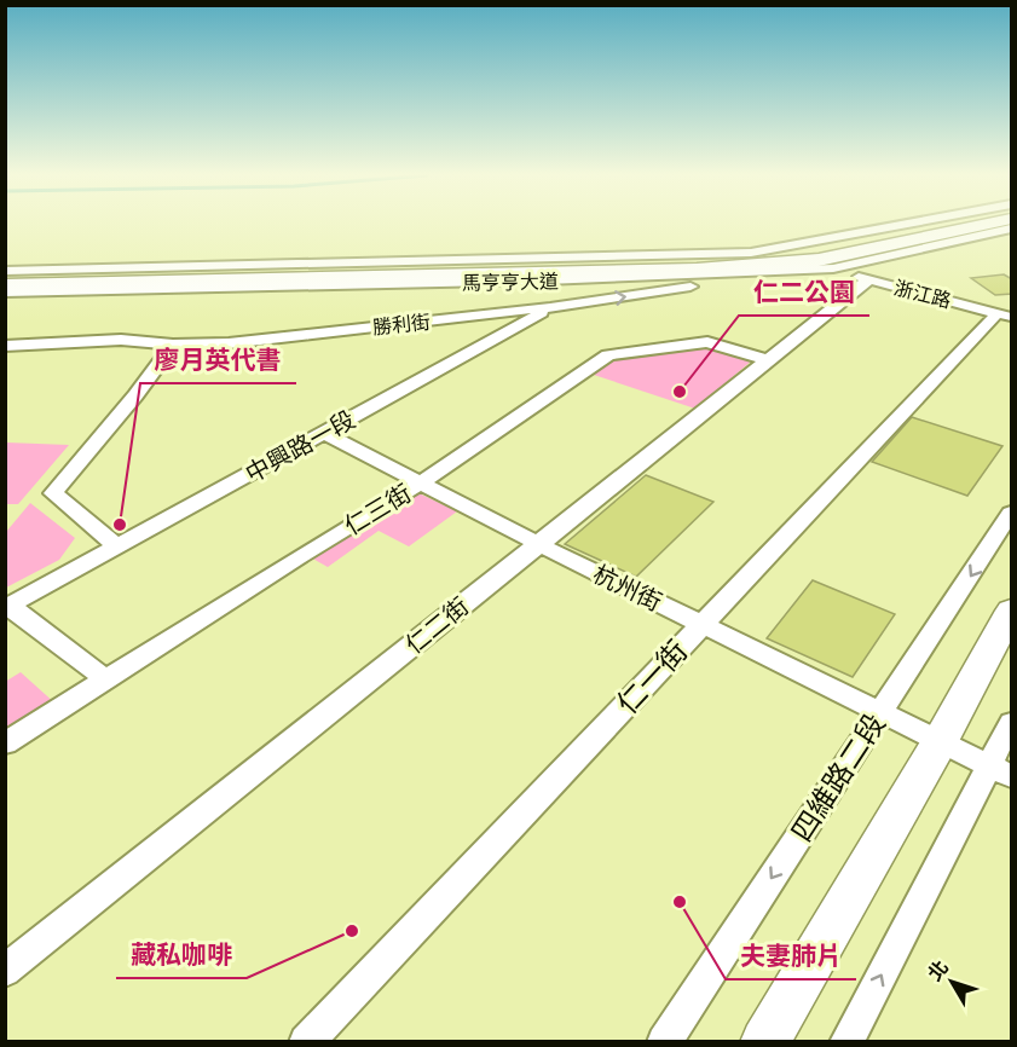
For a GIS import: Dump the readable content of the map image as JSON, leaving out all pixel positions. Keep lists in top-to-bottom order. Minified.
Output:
{"streets":{"street":["馬亨亨大道","浙江路","勝利街","中興路一段","仁三街","杭州街","仁二街","仁一街","四維路二段"]},"crossings":[["馬亨亨大道","浙江路"],["馬亨亨大道","勝利街"],["浙江路","仁二街"],["浙江路","仁一街"],["勝利街","中興路一段"],["中興路一段","杭州街"],["仁三街","杭州街"],["仁三街","仁二街"],["杭州街","仁二街"],["杭州街","仁一街"],["杭州街","四維路二段"]],"places":["仁二公園","廖月英代書","夫妻肺片","藏私咖啡"],"north":"top left"}
